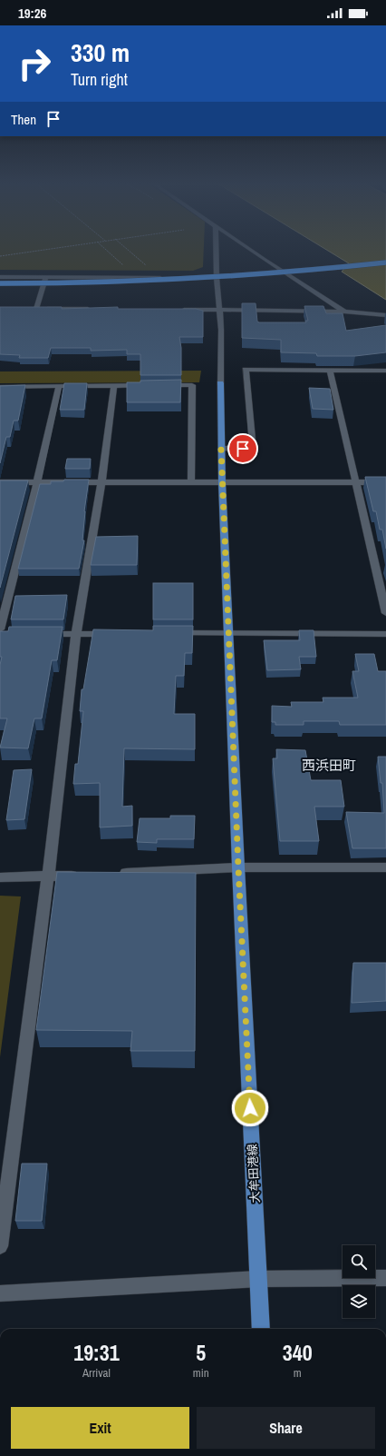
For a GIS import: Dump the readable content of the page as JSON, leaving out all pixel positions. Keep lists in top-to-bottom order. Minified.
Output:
{"streets":{"main road":["大牟田港線"]},"districts":["西浜田町"],"page":{"status":"19:26","turn":["330 m","Turn right"],"then":"Then","eta":["19:31","Arrival","5","min","340","m"],"buttons":["Exit","Share"]}}
